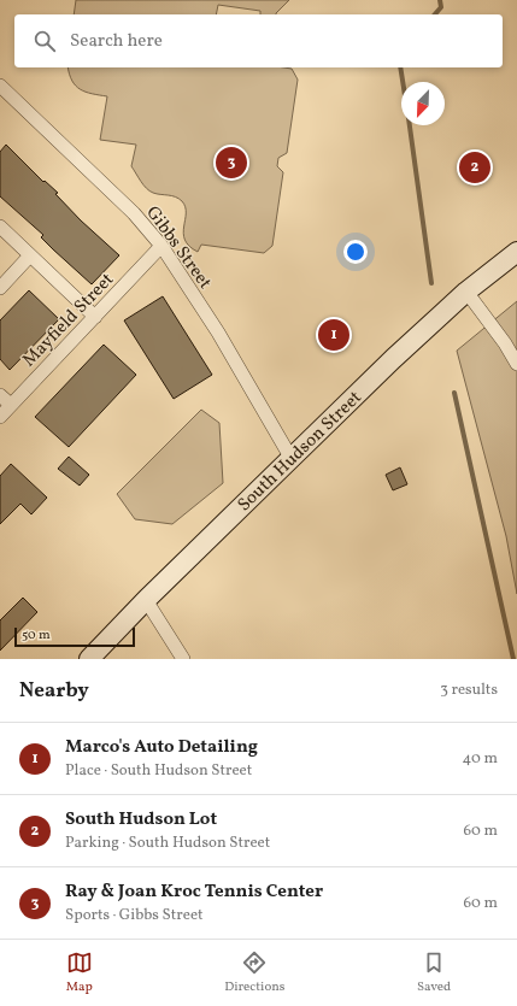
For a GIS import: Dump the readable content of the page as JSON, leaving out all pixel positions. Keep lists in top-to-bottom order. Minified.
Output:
{"streets":{"street":["Gibbs Street","Mayfield Street","South Hudson Street"]},"crossings":[["Gibbs Street","Mayfield Street"],["Gibbs Street","South Hudson Street"]],"scale_bar":"50 m","north":"bottom left","page":{"search":"Search here","pins":["3","2","1"],"scale":"50 m","heading":["Nearby","3 results"],"list":[{"mark":"1","name":"Marco's Auto Detailing","note":"Place · South Hudson Street","value":"40 m"},{"mark":"2","name":"South Hudson Lot","note":"Parking · South Hudson Street","value":"60 m"},{"mark":"3","name":"Ray & Joan Kroc Tennis Center","note":"Sports · Gibbs Street","value":"60 m"}],"nav":["Map","Directions","Saved"]}}
